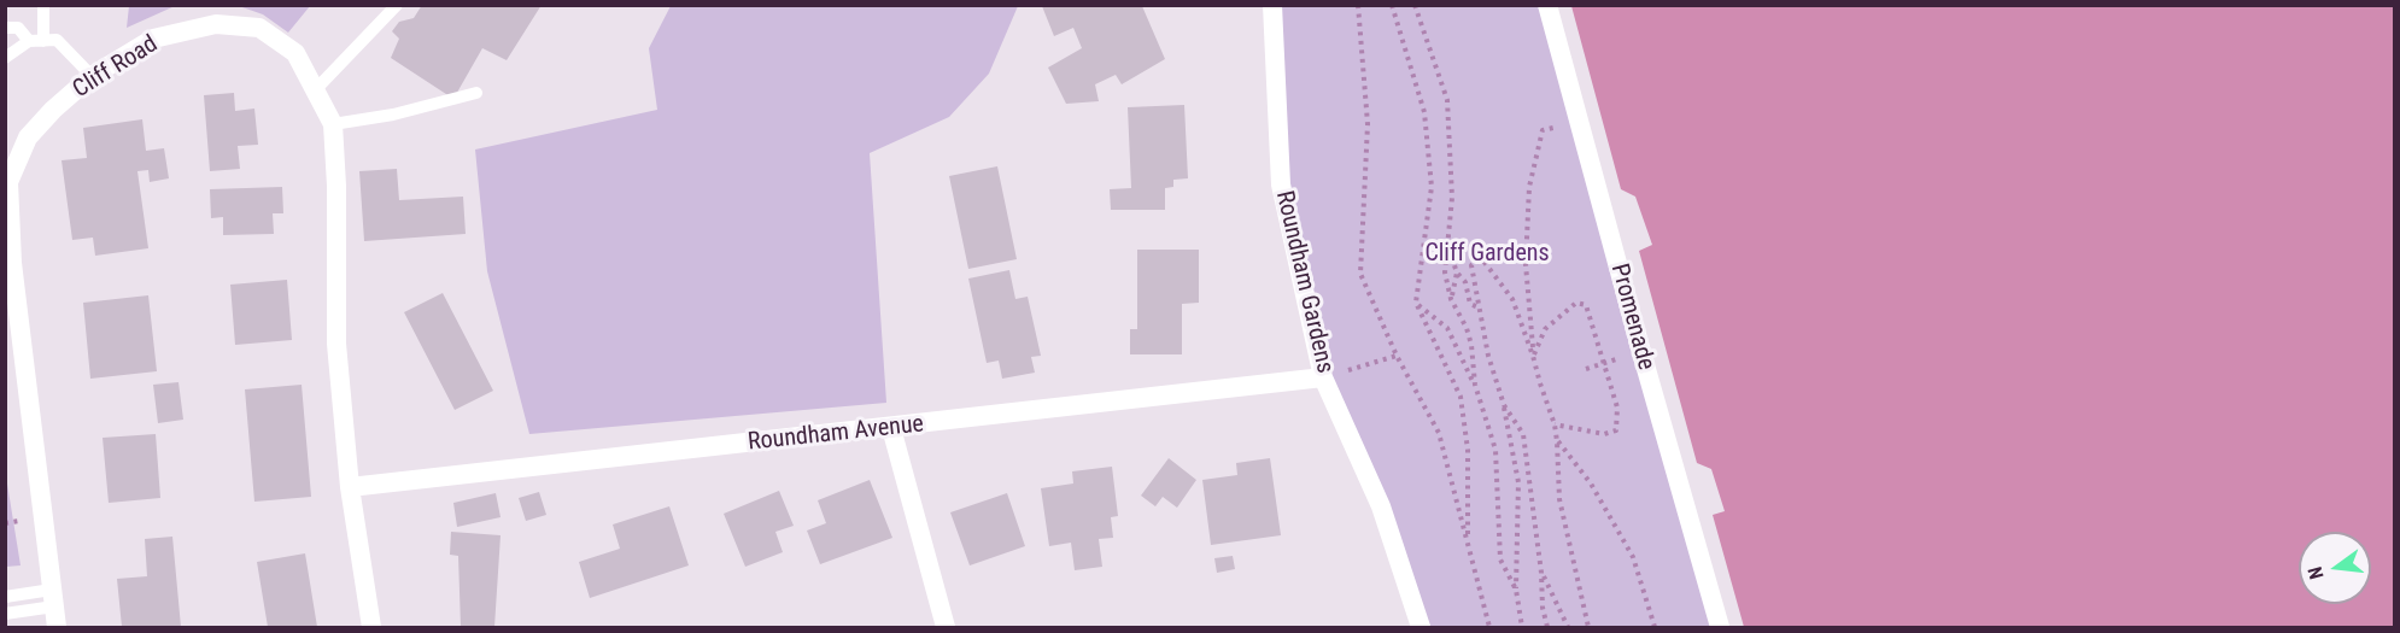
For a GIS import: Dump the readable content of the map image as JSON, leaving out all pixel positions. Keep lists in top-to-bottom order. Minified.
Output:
{"streets":{"street":["Cliff Road","Roundham Gardens","Promenade","Roundham Avenue"]},"crossings":[["Cliff Road","Roundham Avenue"],["Roundham Gardens","Roundham Avenue"]],"parks":["Cliff Gardens"],"north":"left"}
